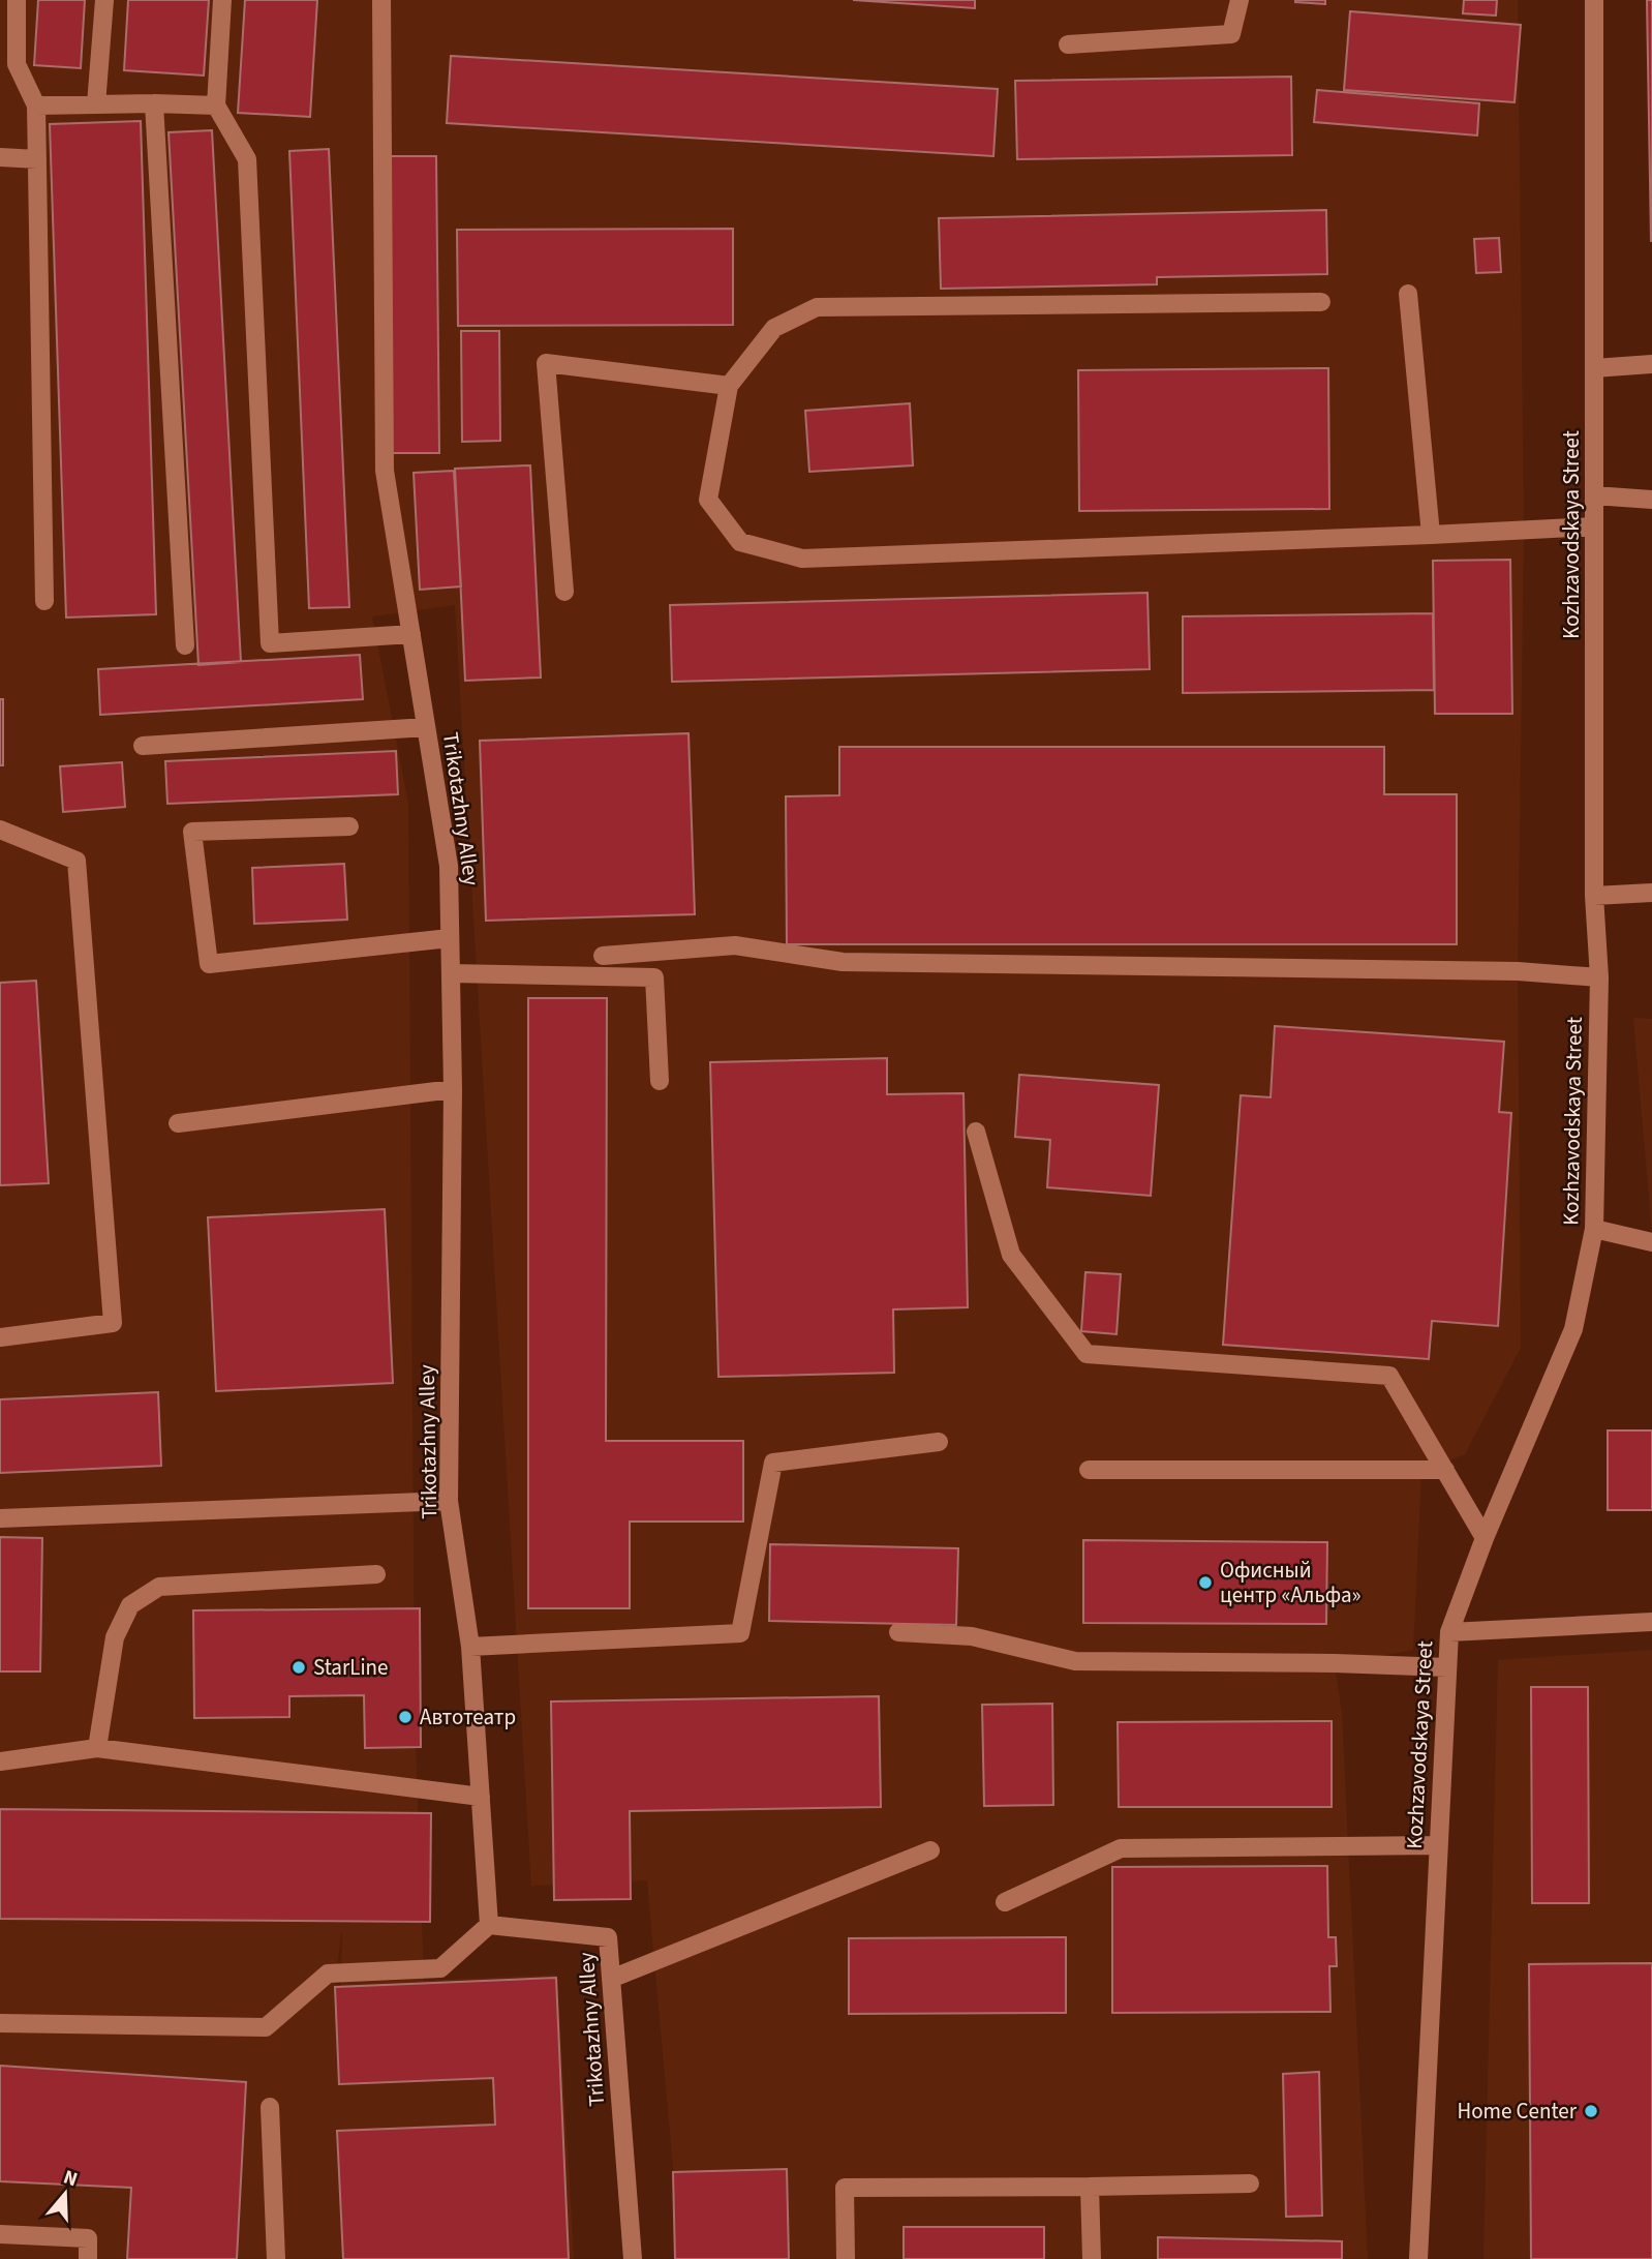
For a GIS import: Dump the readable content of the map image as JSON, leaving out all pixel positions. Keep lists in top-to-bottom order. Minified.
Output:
{"streets":{"street":["Kozhzavodskaya Street","Trikotazhny Alley"]},"places":["Офисный центр «Альфа»","StarLine","Автотеатр","Home Center"],"north":"top"}
